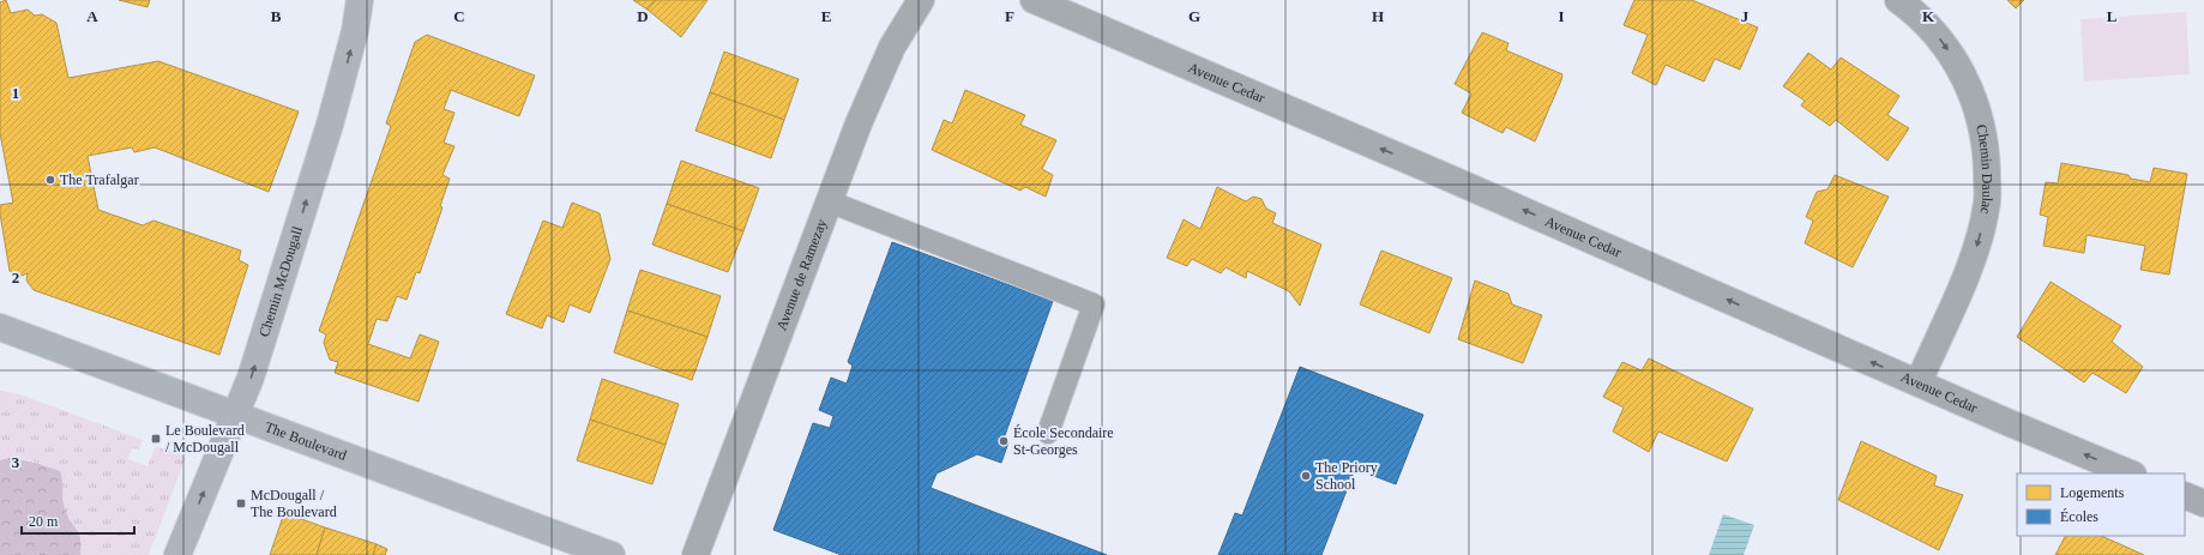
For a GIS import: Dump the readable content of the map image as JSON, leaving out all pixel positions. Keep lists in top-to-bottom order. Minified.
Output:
{"streets":{"main road":["Chemin McDougall","The Boulevard"],"street":["Avenue Cedar","Chemin Daulac","Avenue de Ramezay"]},"crossings":[["Avenue Cedar","Chemin Daulac"],["Chemin McDougall","The Boulevard"]],"one_way":["Avenue Cedar","Chemin Daulac","Chemin McDougall"],"places":{"other":["The Trafalgar","École Secondaire St-Georges","The Priory School"],"transit":["Le Boulevard / McDougall","McDougall / The Boulevard"]},"legend":["Logements","Écoles"],"scale_bar":"20 m","grid":{"columns":["A","B","C","D","E","F","G","H","I","J","K","L"],"rows":["1","2","3"]}}
